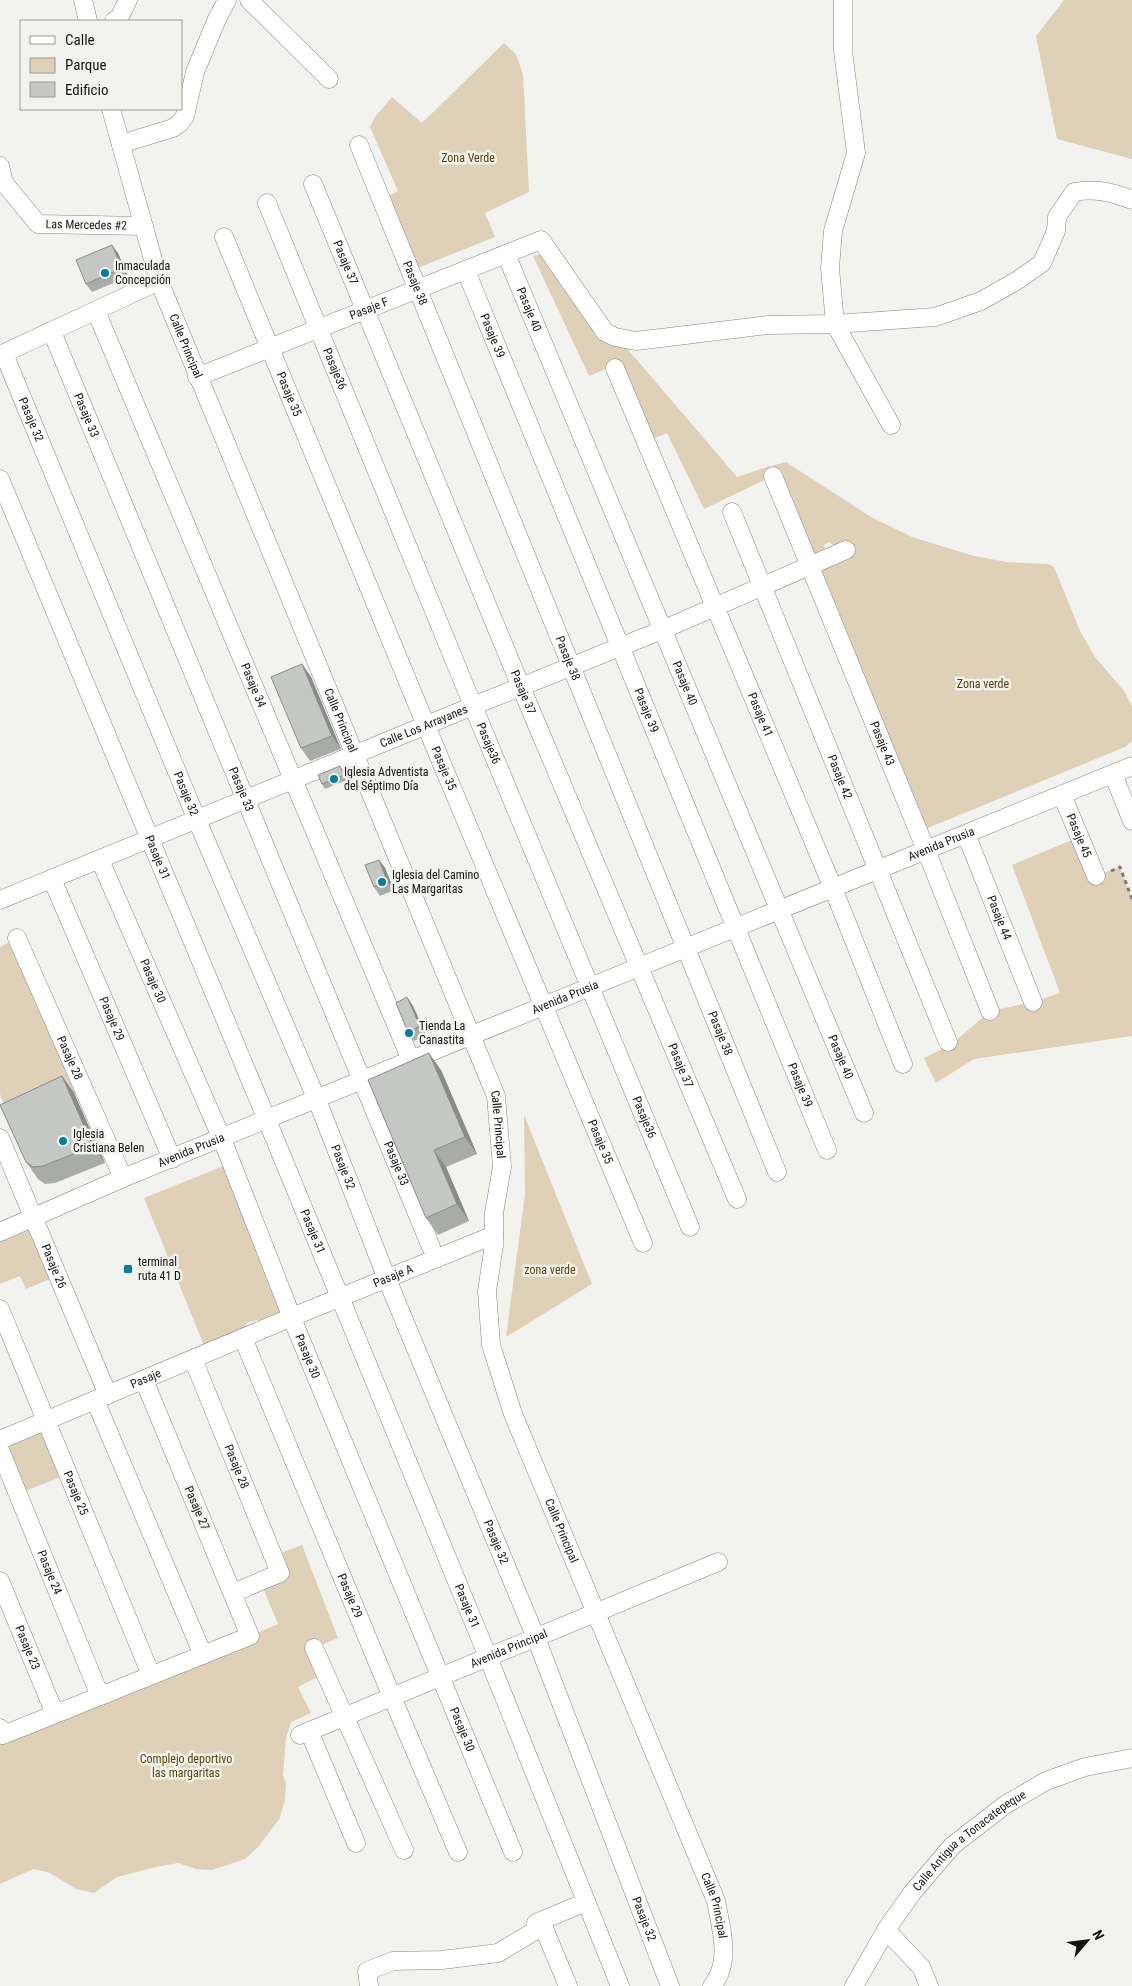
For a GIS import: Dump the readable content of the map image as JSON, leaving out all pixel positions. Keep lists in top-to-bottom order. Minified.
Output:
{"streets":{"street":["Las Mercedes #2","Pasaje 37","Pasaje 38","Pasaje F","Pasaje 40","Pasaje 39","Calle Principal","Pasaje36","Pasaje 35","Pasaje 33","Pasaje 32","Pasaje 34","Pasaje 41","Calle Los Arrayanes","Pasaje 43","Pasaje 42","Pasaje 45","Avenida Prusia","Pasaje 31","Pasaje 44","Pasaje 30","Pasaje 29","Pasaje 28","Pasaje 26","Pasaje A","Pasaje","Pasaje 25","Pasaje 27","Pasaje 24","Pasaje 23","Avenida Principal","Calle Antigua a Tonacatepeque"]},"crossings":[["Las Mercedes #2","Calle Principal"],["Pasaje 37","Pasaje F"],["Pasaje 37","Calle Los Arrayanes"],["Pasaje 37","Avenida Prusia"],["Pasaje 38","Pasaje F"],["Pasaje 38","Calle Los Arrayanes"],["Pasaje 38","Avenida Prusia"],["Pasaje F","Pasaje 40"],["Pasaje F","Pasaje 39"],["Pasaje F","Calle Principal"],["Pasaje F","Pasaje36"],["Pasaje F","Pasaje 35"],["Pasaje 40","Calle Los Arrayanes"],["Pasaje 40","Avenida Prusia"],["Pasaje 39","Calle Los Arrayanes"],["Pasaje 39","Avenida Prusia"],["Calle Principal","Calle Los Arrayanes"],["Calle Principal","Avenida Prusia"],["Calle Principal","Pasaje A"],["Calle Principal","Avenida Principal"],["Pasaje36","Calle Los Arrayanes"],["Pasaje36","Avenida Prusia"],["Pasaje 35","Calle Los Arrayanes"],["Pasaje 35","Avenida Prusia"],["Pasaje 33","Calle Los Arrayanes"],["Pasaje 33","Avenida Prusia"],["Pasaje 32","Calle Los Arrayanes"],["Pasaje 32","Avenida Prusia"],["Pasaje 32","Pasaje A"],["Pasaje 32","Avenida Principal"],["Pasaje 34","Calle Los Arrayanes"],["Pasaje 34","Avenida Prusia"],["Pasaje 41","Calle Los Arrayanes"],["Pasaje 41","Avenida Prusia"],["Calle Los Arrayanes","Pasaje 43"],["Calle Los Arrayanes","Pasaje 42"],["Calle Los Arrayanes","Pasaje 31"],["Calle Los Arrayanes","Pasaje 30"],["Calle Los Arrayanes","Pasaje 29"],["Pasaje 43","Avenida Prusia"],["Pasaje 42","Avenida Prusia"],["Pasaje 45","Avenida Prusia"],["Avenida Prusia","Pasaje 31"],["Avenida Prusia","Pasaje 44"],["Avenida Prusia","Pasaje 30"],["Avenida Prusia","Pasaje 29"],["Avenida Prusia","Pasaje 28"],["Avenida Prusia","Pasaje 26"],["Pasaje 31","Pasaje A"],["Pasaje 31","Avenida Principal"],["Pasaje 30","Pasaje A"],["Pasaje 30","Pasaje"],["Pasaje 30","Avenida Principal"],["Pasaje 29","Pasaje"],["Pasaje 29","Avenida Principal"],["Pasaje 28","Pasaje"],["Pasaje 28","Pasaje 27"],["Pasaje 26","Pasaje"],["Pasaje 26","Pasaje 27"],["Pasaje A","Pasaje"],["Pasaje","Pasaje 25"],["Pasaje","Pasaje 27"]],"parks":["Zona Verde","Zona verde","zona verde","Complejo deportivo las margaritas"],"places":{"other":["Inmaculada Concepción","Iglesia Adventista del Séptimo Día","Iglesia del Camino Las Margaritas","Tienda La Canastita","Iglesia Cristiana Belen"],"transit":["terminal ruta 41 D"]},"legend":["Calle","Parque","Edificio"],"north":"top right"}
